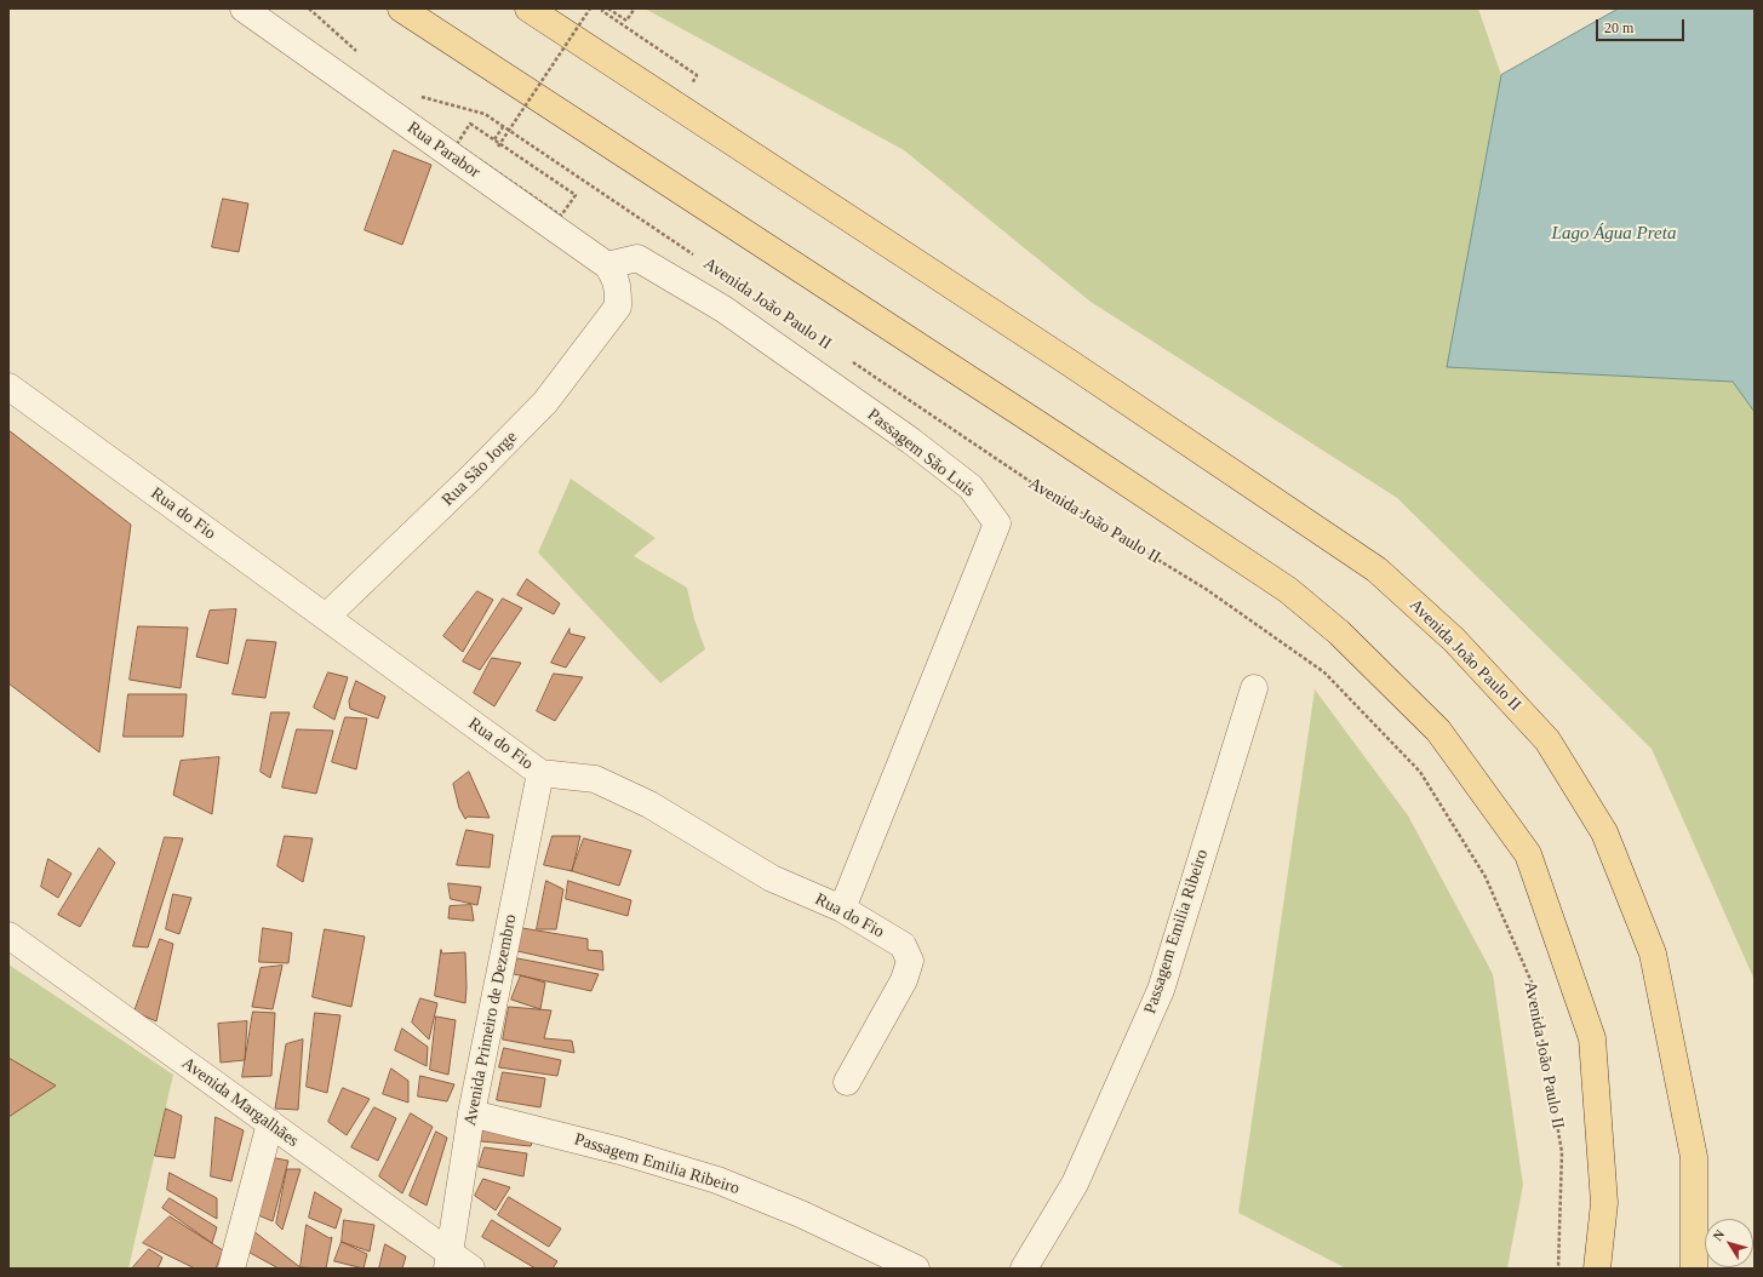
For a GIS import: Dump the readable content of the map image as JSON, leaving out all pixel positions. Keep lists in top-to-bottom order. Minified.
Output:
{"streets":{"main road":["Avenida João Paulo II"],"street":["Rua Parabor","Passagem São Luís","Rua São Jorge","Rua do Fio","Passagem Emilia Ribeiro","Avenida Primeiro de Dezembro","Avenida Margalhães"]},"crossings":[["Rua Parabor","Passagem São Luís"],["Rua Parabor","Rua São Jorge"],["Passagem São Luís","Rua São Jorge"],["Passagem São Luís","Rua do Fio"],["Rua São Jorge","Rua do Fio"],["Rua do Fio","Avenida Primeiro de Dezembro"],["Passagem Emilia Ribeiro","Avenida Primeiro de Dezembro"],["Avenida Primeiro de Dezembro","Avenida Margalhães"]],"water":["Lago Água Preta"],"scale_bar":"20 m","north":"top left"}
